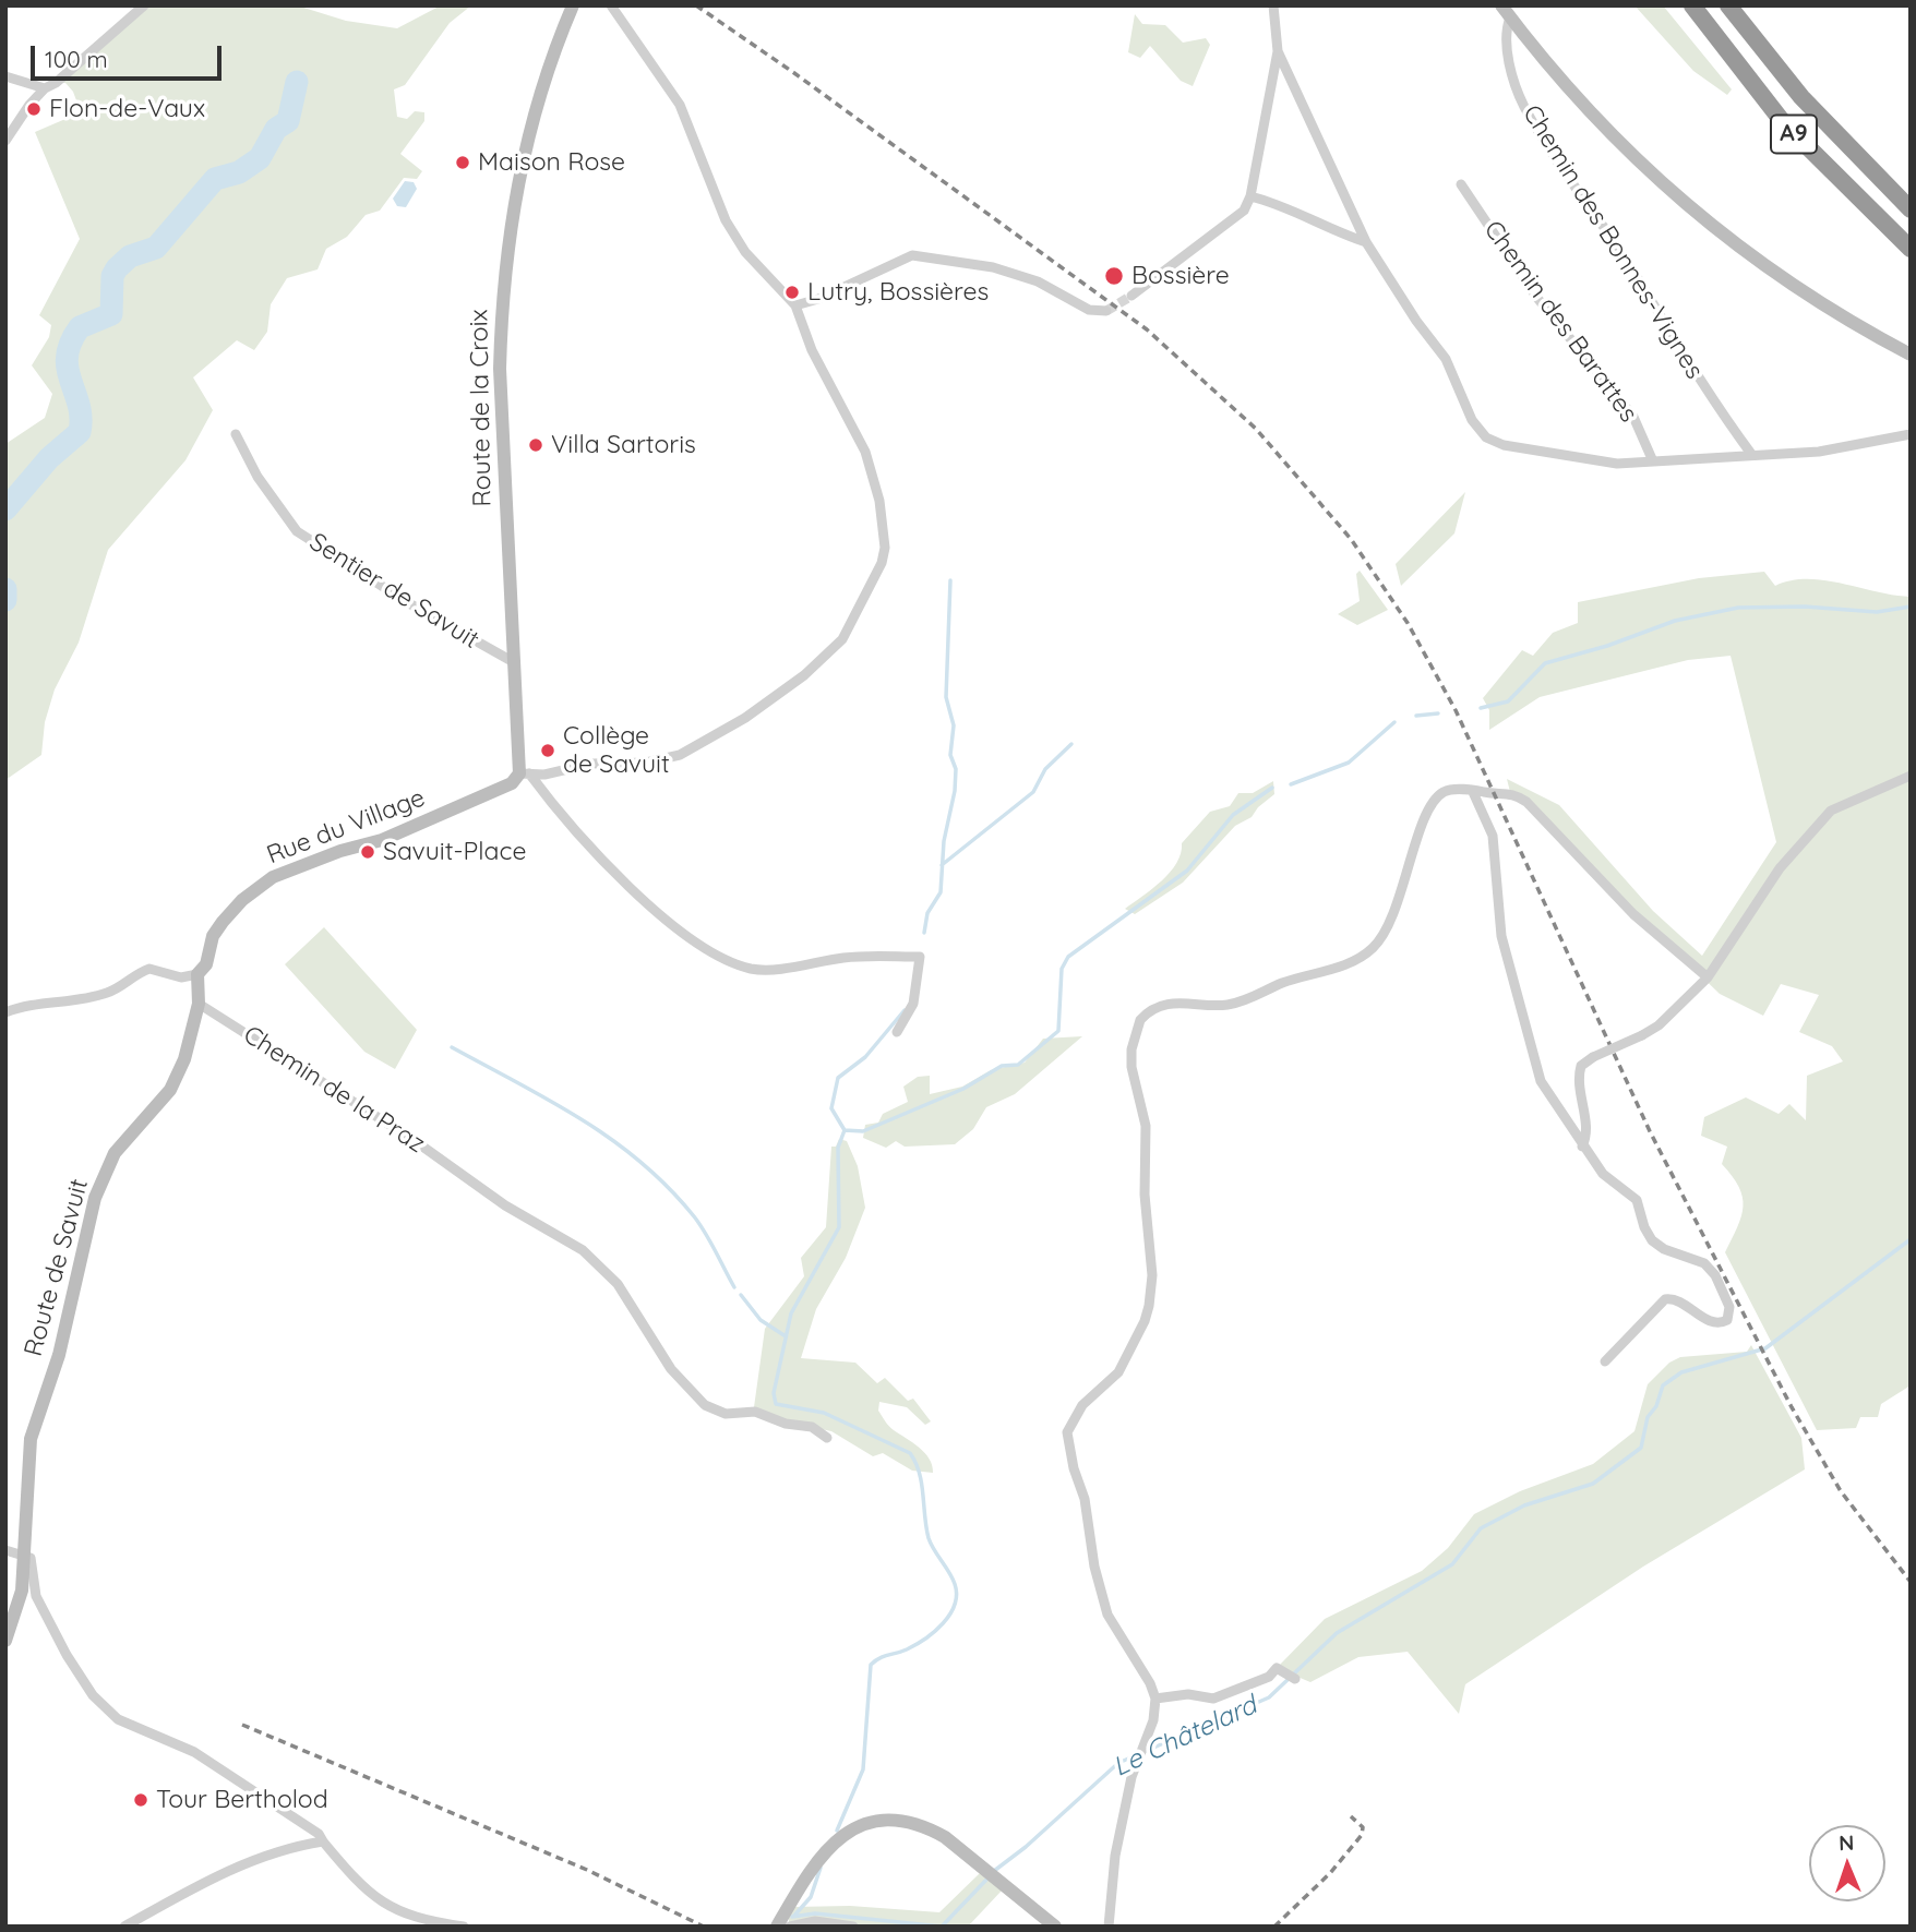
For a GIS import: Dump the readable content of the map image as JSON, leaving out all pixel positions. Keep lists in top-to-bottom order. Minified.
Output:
{"streets":{"highway":["A9"],"street":["Chemin des Bonnes-Vignes","Chemin des Barattes","Route de la Croix","Sentier de Savuit","Rue du Village","Chemin de la Praz","Route de Savuit"]},"crossings":[["Route de la Croix","Sentier de Savuit"],["Route de la Croix","Rue du Village"],["Rue du Village","Route de Savuit"],["Chemin de la Praz","Route de Savuit"]],"water":["Le Châtelard"],"places":["Flon-de-Vaux","Maison Rose","Bossière","Lutry, Bossières","Villa Sartoris","Collège de Savuit","Savuit-Place","Tour Bertholod"],"scale_bar":"100 m","north":"top"}
